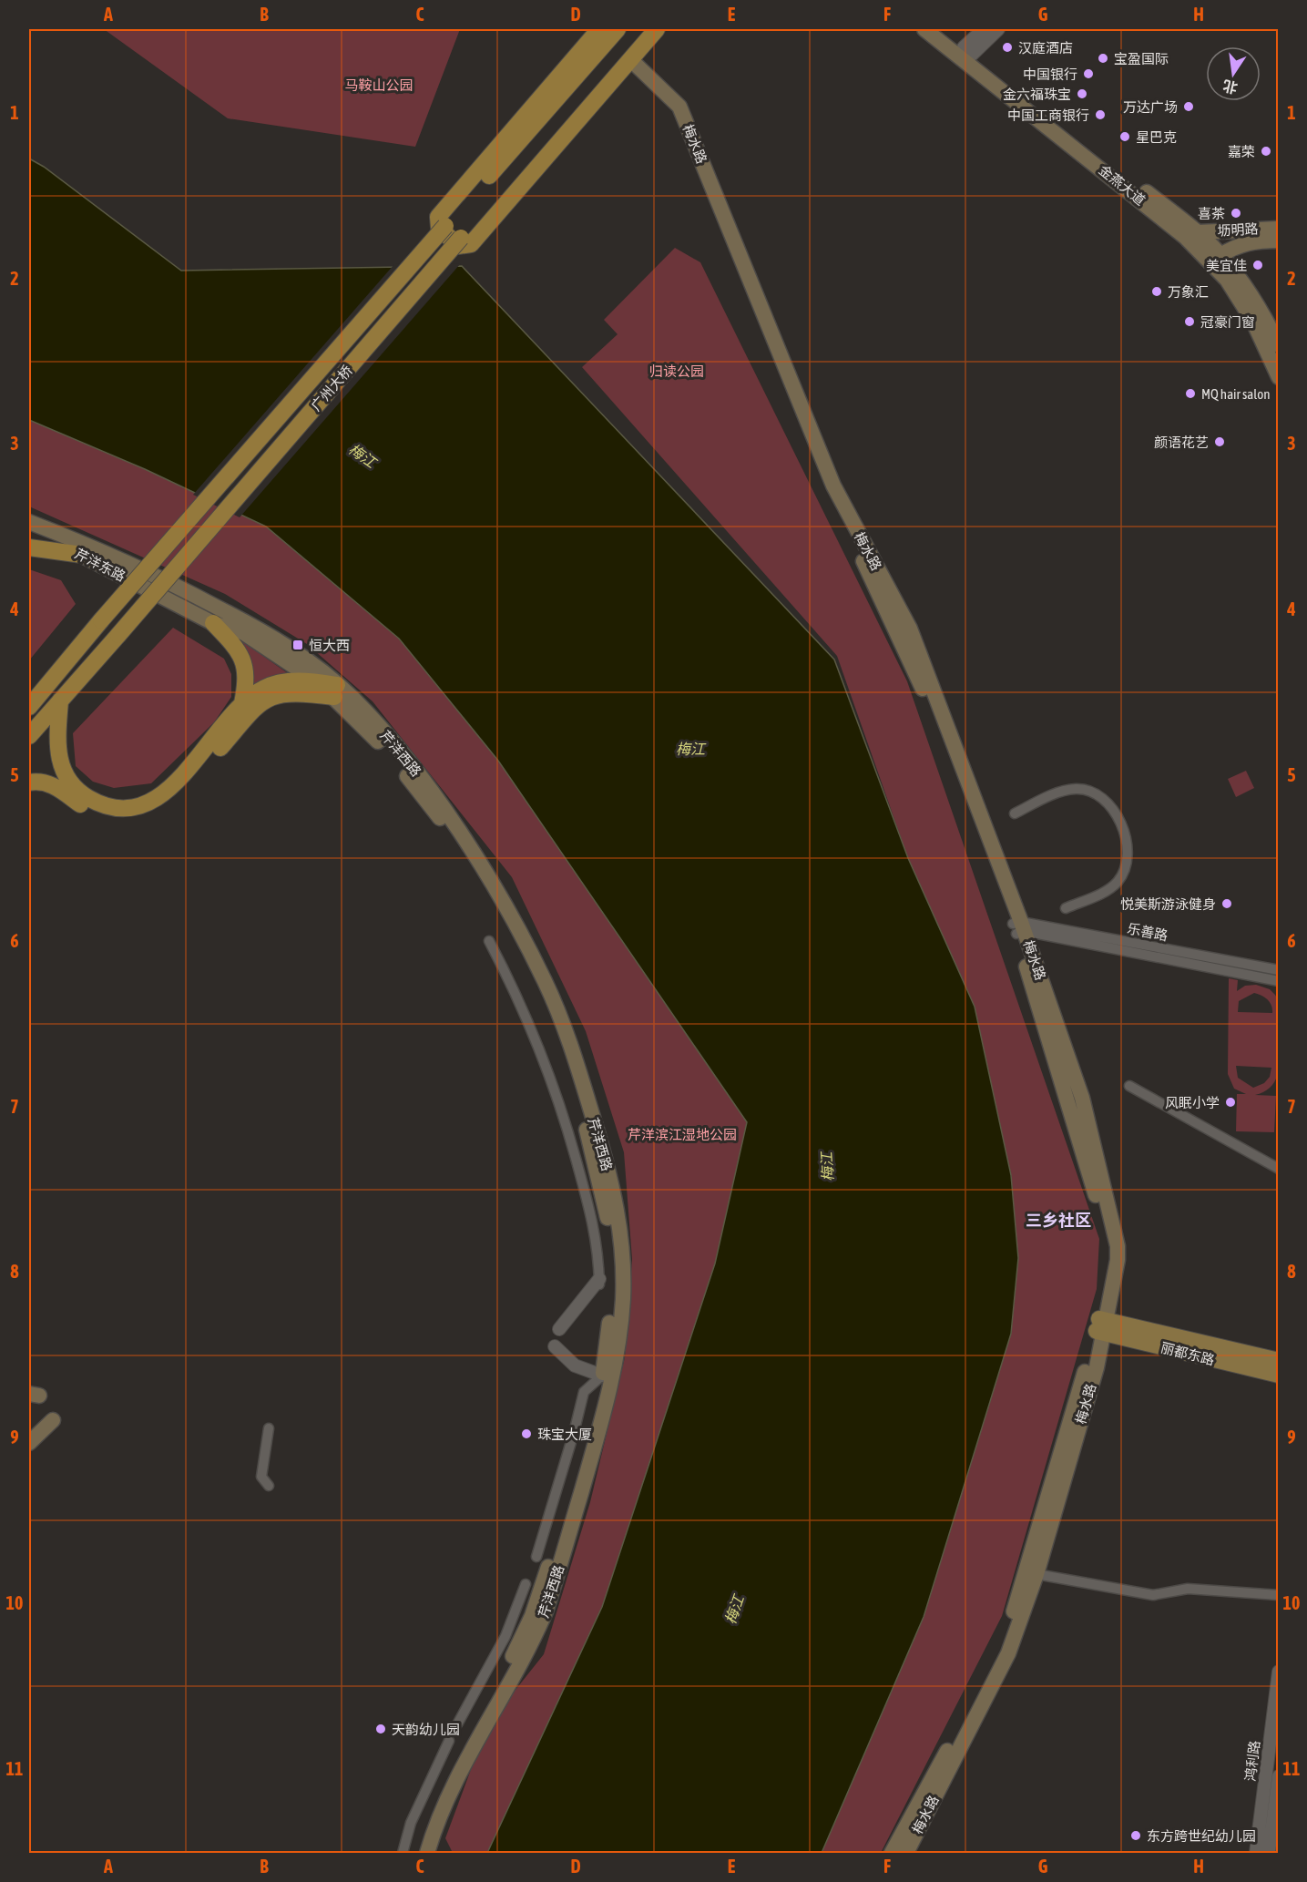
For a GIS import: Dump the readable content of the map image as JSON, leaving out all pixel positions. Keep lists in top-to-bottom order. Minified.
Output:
{"streets":{"highway":["广州大桥"],"main road":["梅水路","金燕大道","坜明路","芹洋东路","芹洋西路","丽都东路"],"street":["乐善路","鸿利路"]},"crossings":[["梅水路","乐善路"],["梅水路","丽都东路"],["金燕大道","坜明路"],["芹洋东路","芹洋西路"]],"districts":["三乡社区"],"water":["梅江"],"parks":["马鞍山公园","归读公园","芹洋滨江湿地公园"],"places":{"other":["汉庭酒店","宝盈国际","中国银行","金六福珠宝","万达广场","中国工商银行","星巴克","嘉荣","喜茶","美宜佳","万象汇","冠豪门窗","MQ hair salon","颜语花艺","悦美斯游泳健身","风眠小学","珠宝大厦","天韵幼儿园","东方跨世纪幼儿园"],"transit":["恒大西"]},"north":"bottom","grid":{"columns":["A","B","C","D","E","F","G","H"],"rows":["1","2","3","4","5","6","7","8","9","10","11"]}}
